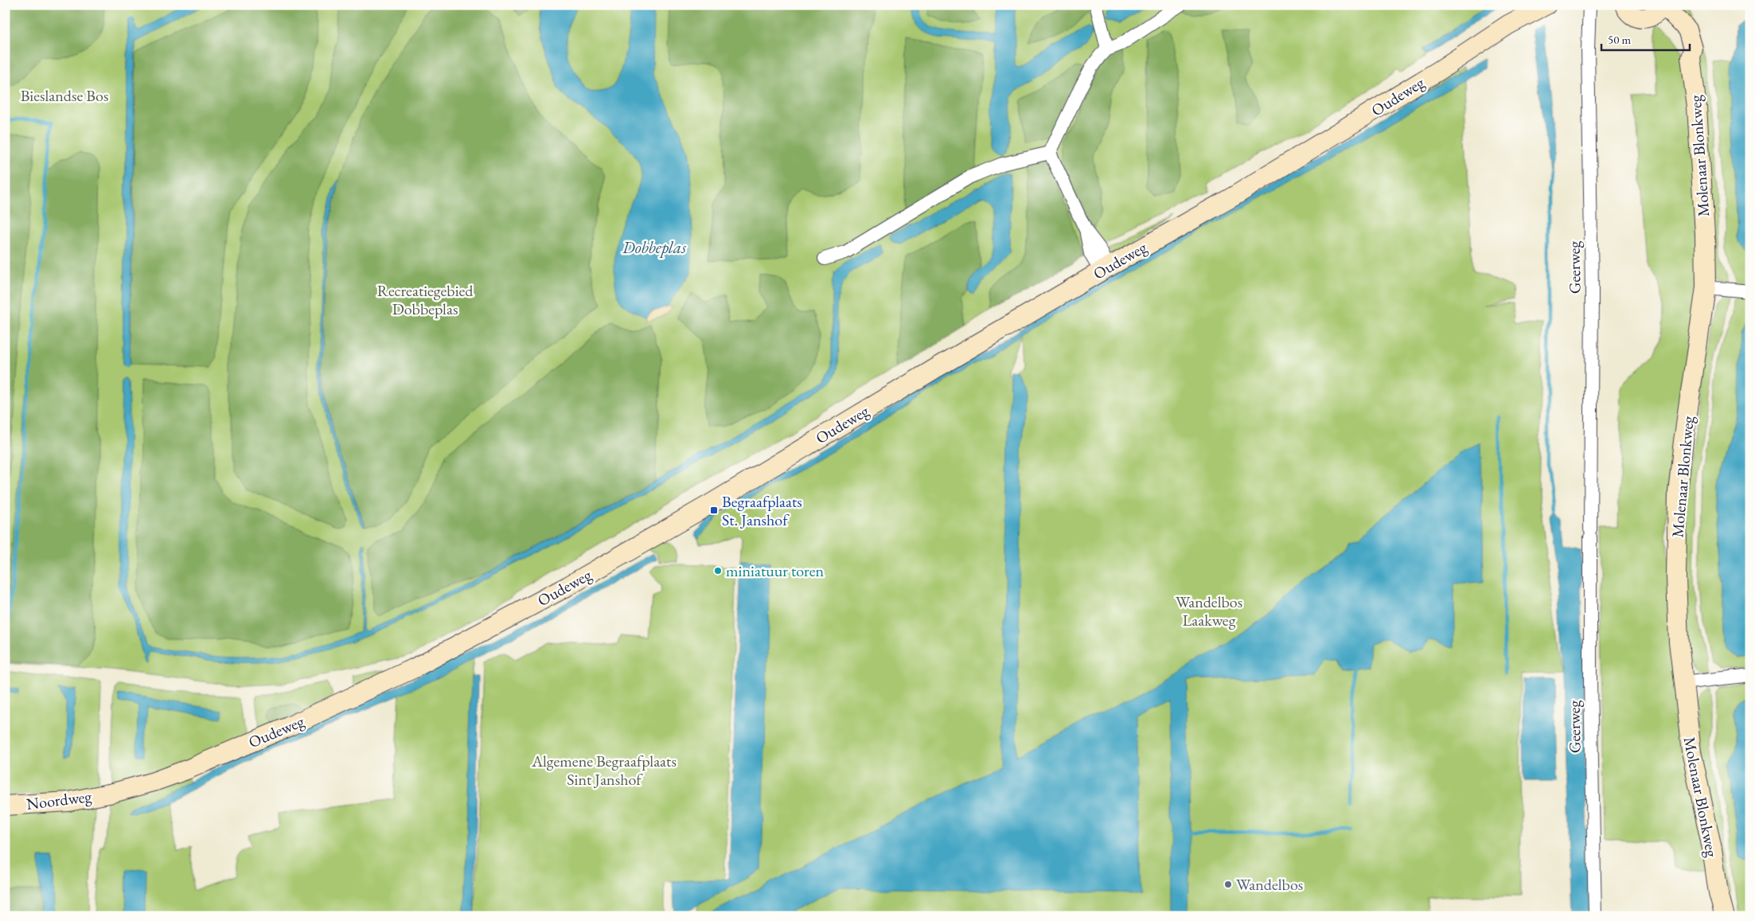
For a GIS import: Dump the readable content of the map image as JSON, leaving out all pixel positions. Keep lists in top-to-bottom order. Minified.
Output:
{"streets":{"main road":["Oudeweg","Molenaar Blonkweg","Noordweg"],"street":["Geerweg"]},"crossings":[["Oudeweg","Noordweg"]],"water":["Dobbeplas"],"parks":["Bieslandse Bos","Recreatiegebied Dobbeplas","Wandelbos Laakweg","Algemene Begraafplaats Sint Janshof"],"places":{"transit":["Begraafplaats St. Janshof"],"other":["miniatuur toren","Wandelbos"]},"scale_bar":"50 m"}
